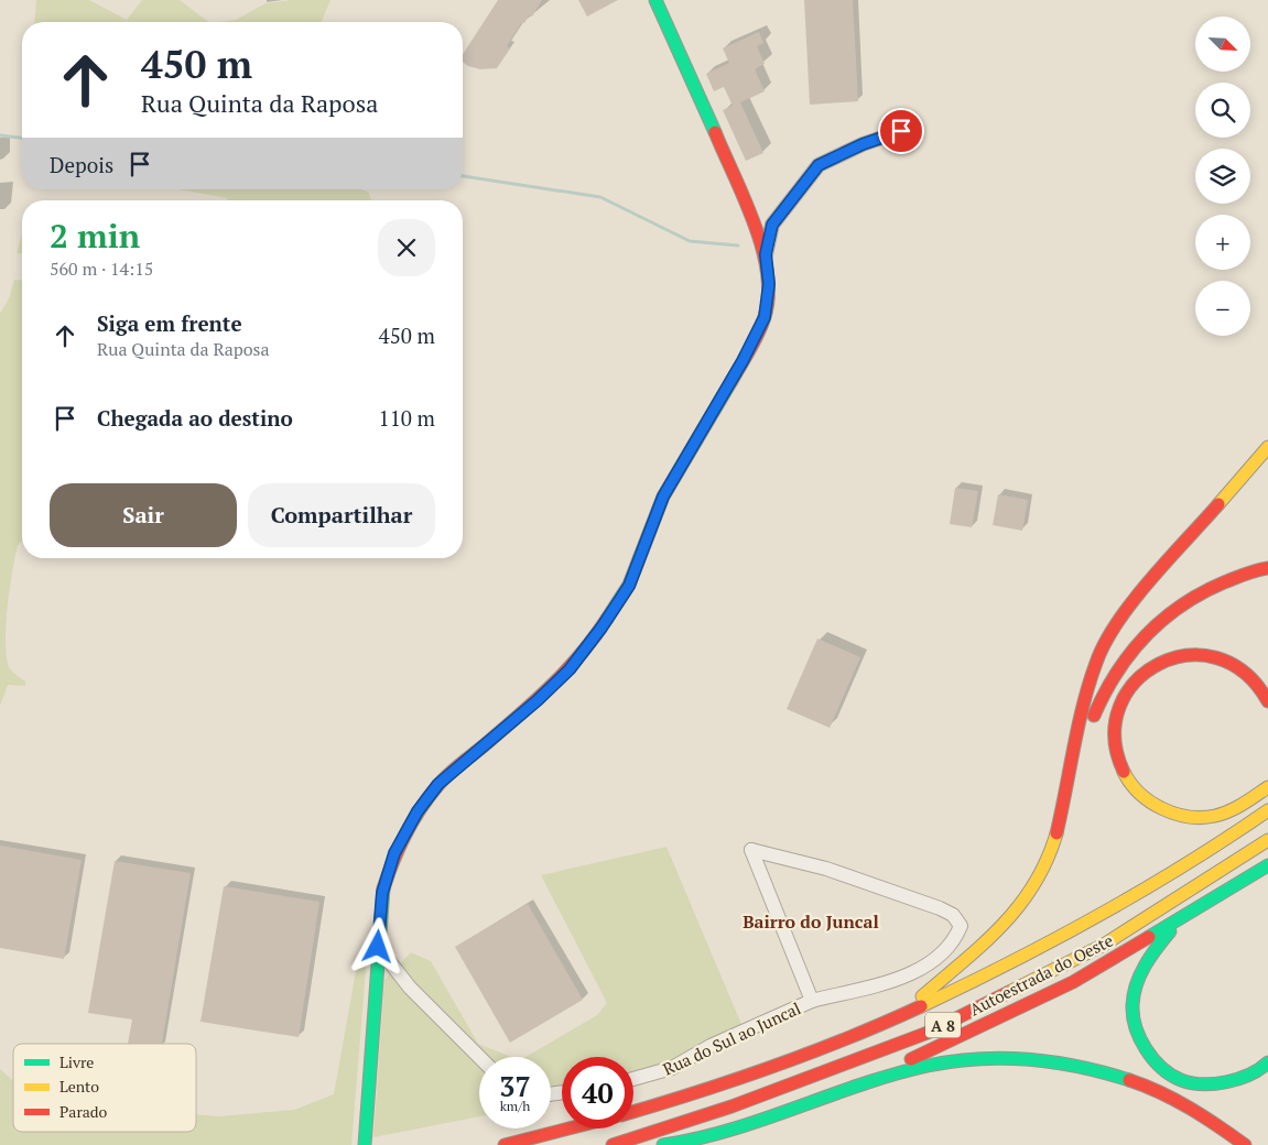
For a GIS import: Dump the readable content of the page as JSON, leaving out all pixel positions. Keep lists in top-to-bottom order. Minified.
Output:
{"streets":{"main road":["Autoestrada do Oeste","A 8"],"street":["Rua do Sul ao Juncal"]},"districts":["Bairro do Juncal"],"legend":["Livre","Lento","Parado"],"north":"bottom right","page":{"map_buttons":["+","−"],"turn":["450 m","Rua Quinta da Raposa"],"then":"Depois","heading":["2 min","560 m · 14:15"],"list":[{"name":"Siga em frente","note":"Rua Quinta da Raposa","value":"450 m"},{"name":"Chegada ao destino","value":"110 m"}],"buttons":["Sair","Compartilhar"],"speed":"37 km/h","limit":"40"}}
